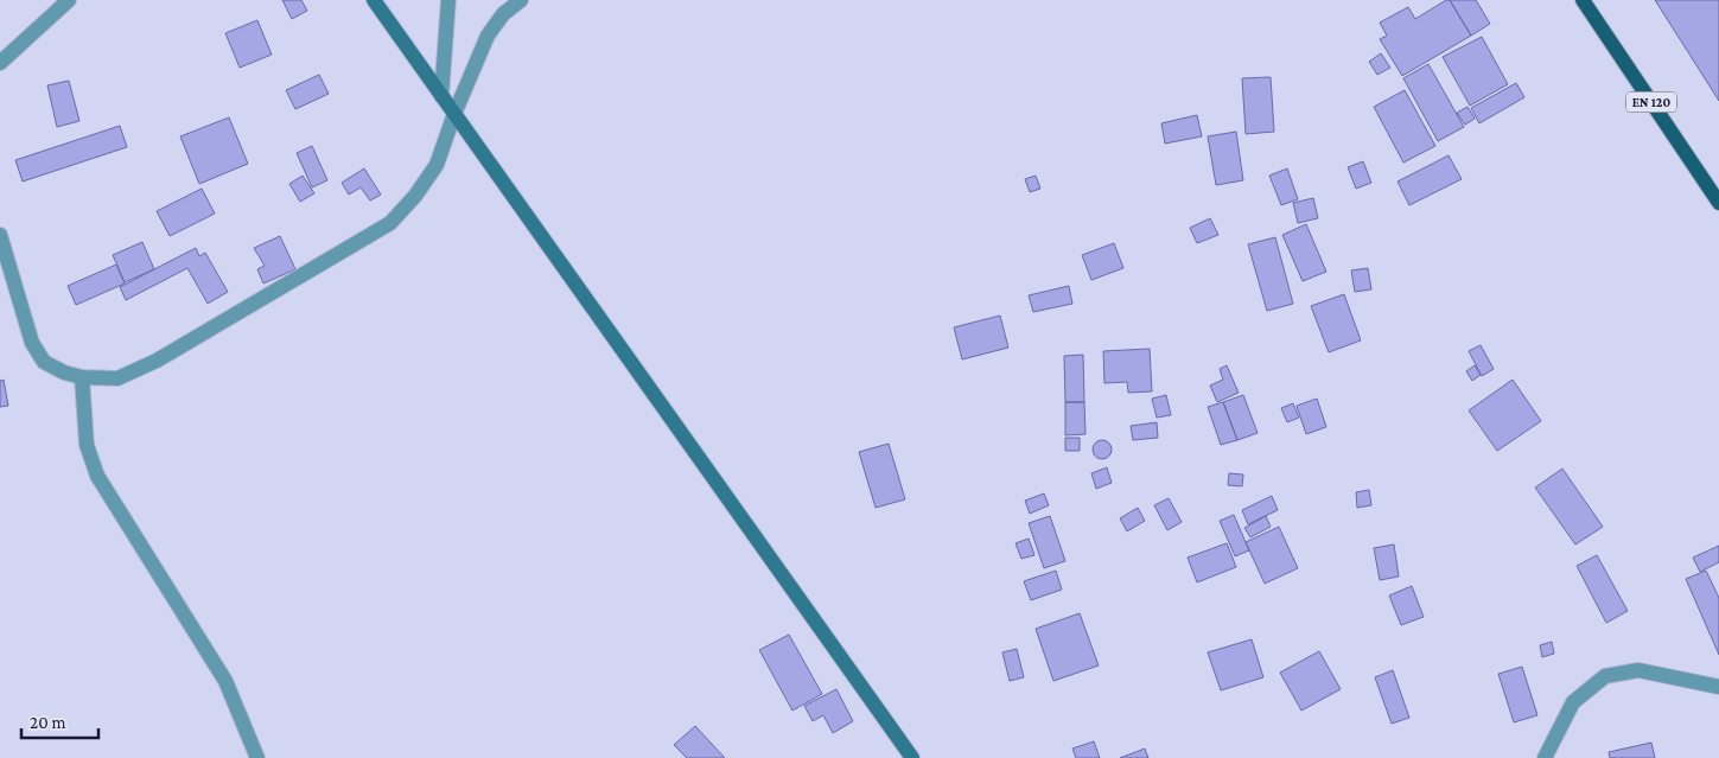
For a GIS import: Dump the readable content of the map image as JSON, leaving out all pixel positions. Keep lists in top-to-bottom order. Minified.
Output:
{"streets":{"main road":["EN 120"]},"scale_bar":"20 m"}
